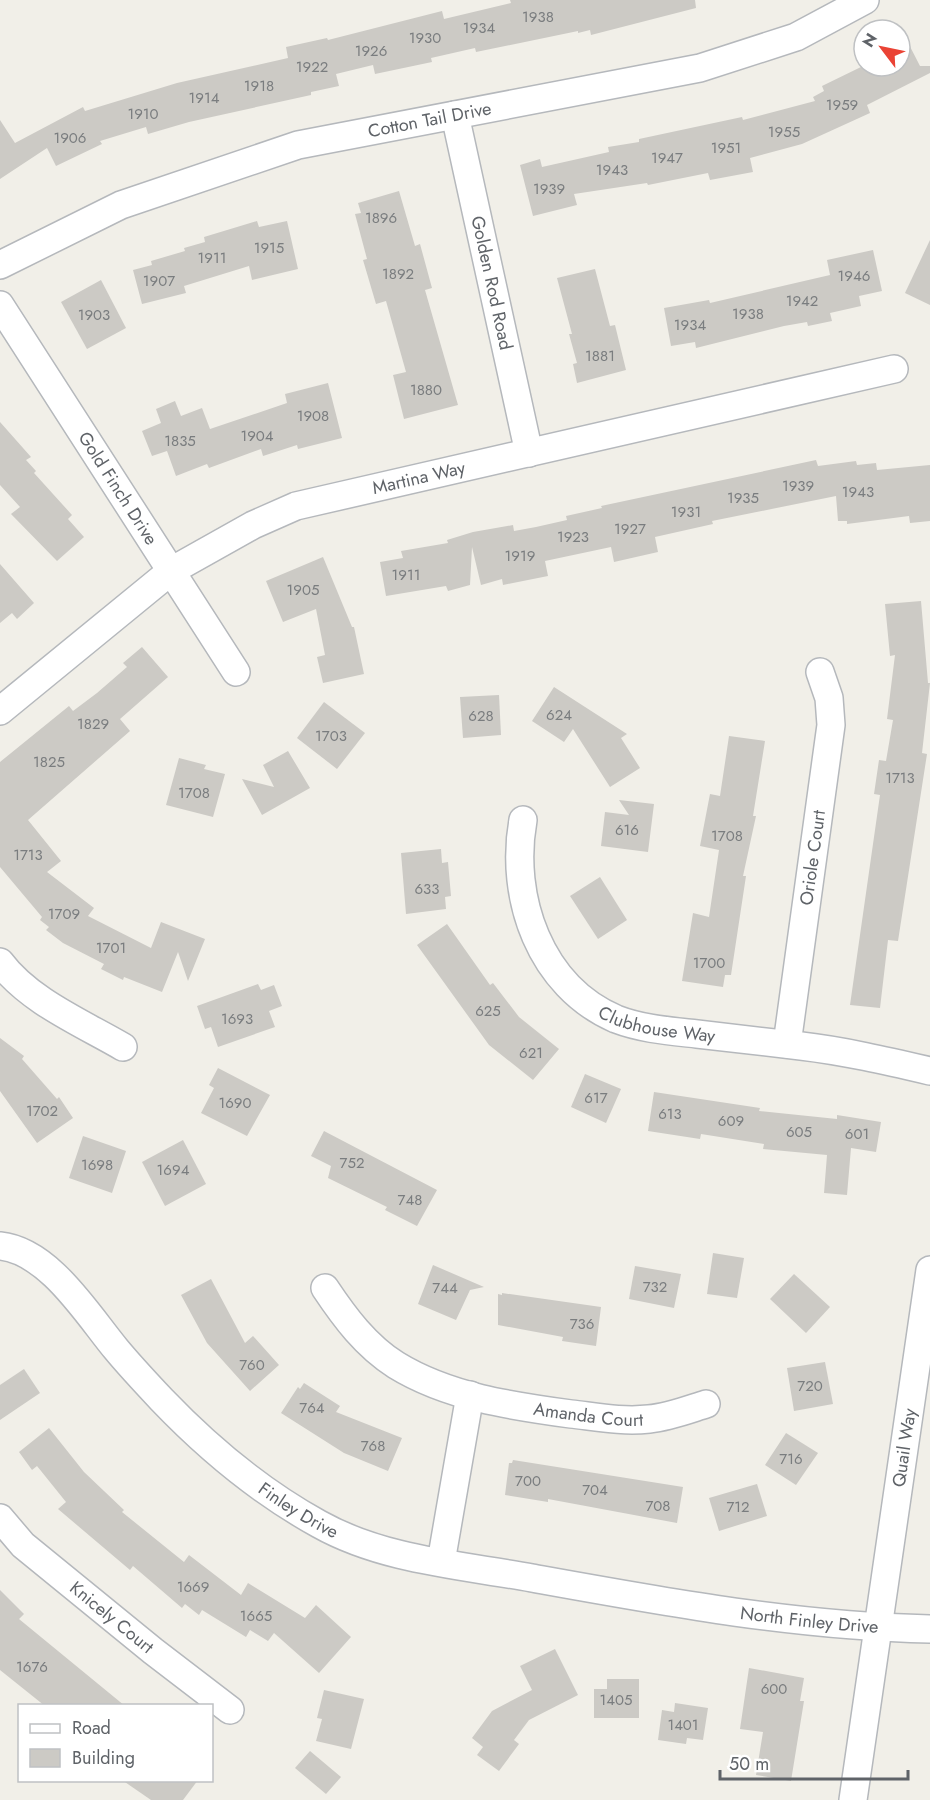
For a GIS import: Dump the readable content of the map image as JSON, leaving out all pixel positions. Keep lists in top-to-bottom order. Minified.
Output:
{"streets":{"street":["Cotton Tail Drive","Golden Rod Road","Martina Way","Gold Finch Drive","Oriole Court","Clubhouse Way","Amanda Court","Quail Way","Finley Drive","Knicely Court","North Finley Drive"]},"crossings":[["Cotton Tail Drive","Golden Rod Road"],["Golden Rod Road","Martina Way"],["Martina Way","Gold Finch Drive"],["Oriole Court","Clubhouse Way"],["Quail Way","North Finley Drive"],["Finley Drive","North Finley Drive"]],"house_numbers":["1938","1934","1930","1926","1922","1918","1914","1959","1910","1955","1906","1951","1947","1943","1939","1896","1915","1911","1892","1946","1907","1942","1938","1903","1934","1881","1880","1908","1904","1835","1939","1943","1935","1931","1927","1923","1919","1911","1905","624","628","1829","1703","1825","1713","1708","616","1708","1713","633","1709","1701","1700","625","1693","621","617","1690","1702","613","609","605","601","752","1698","1694","748","732","744","736","760","720","764","768","716","700","704","708","712","1669","1665","1676","600","1405","1401"],"legend":["Road","Building"],"scale_bar":"50 m","north":"top left"}
